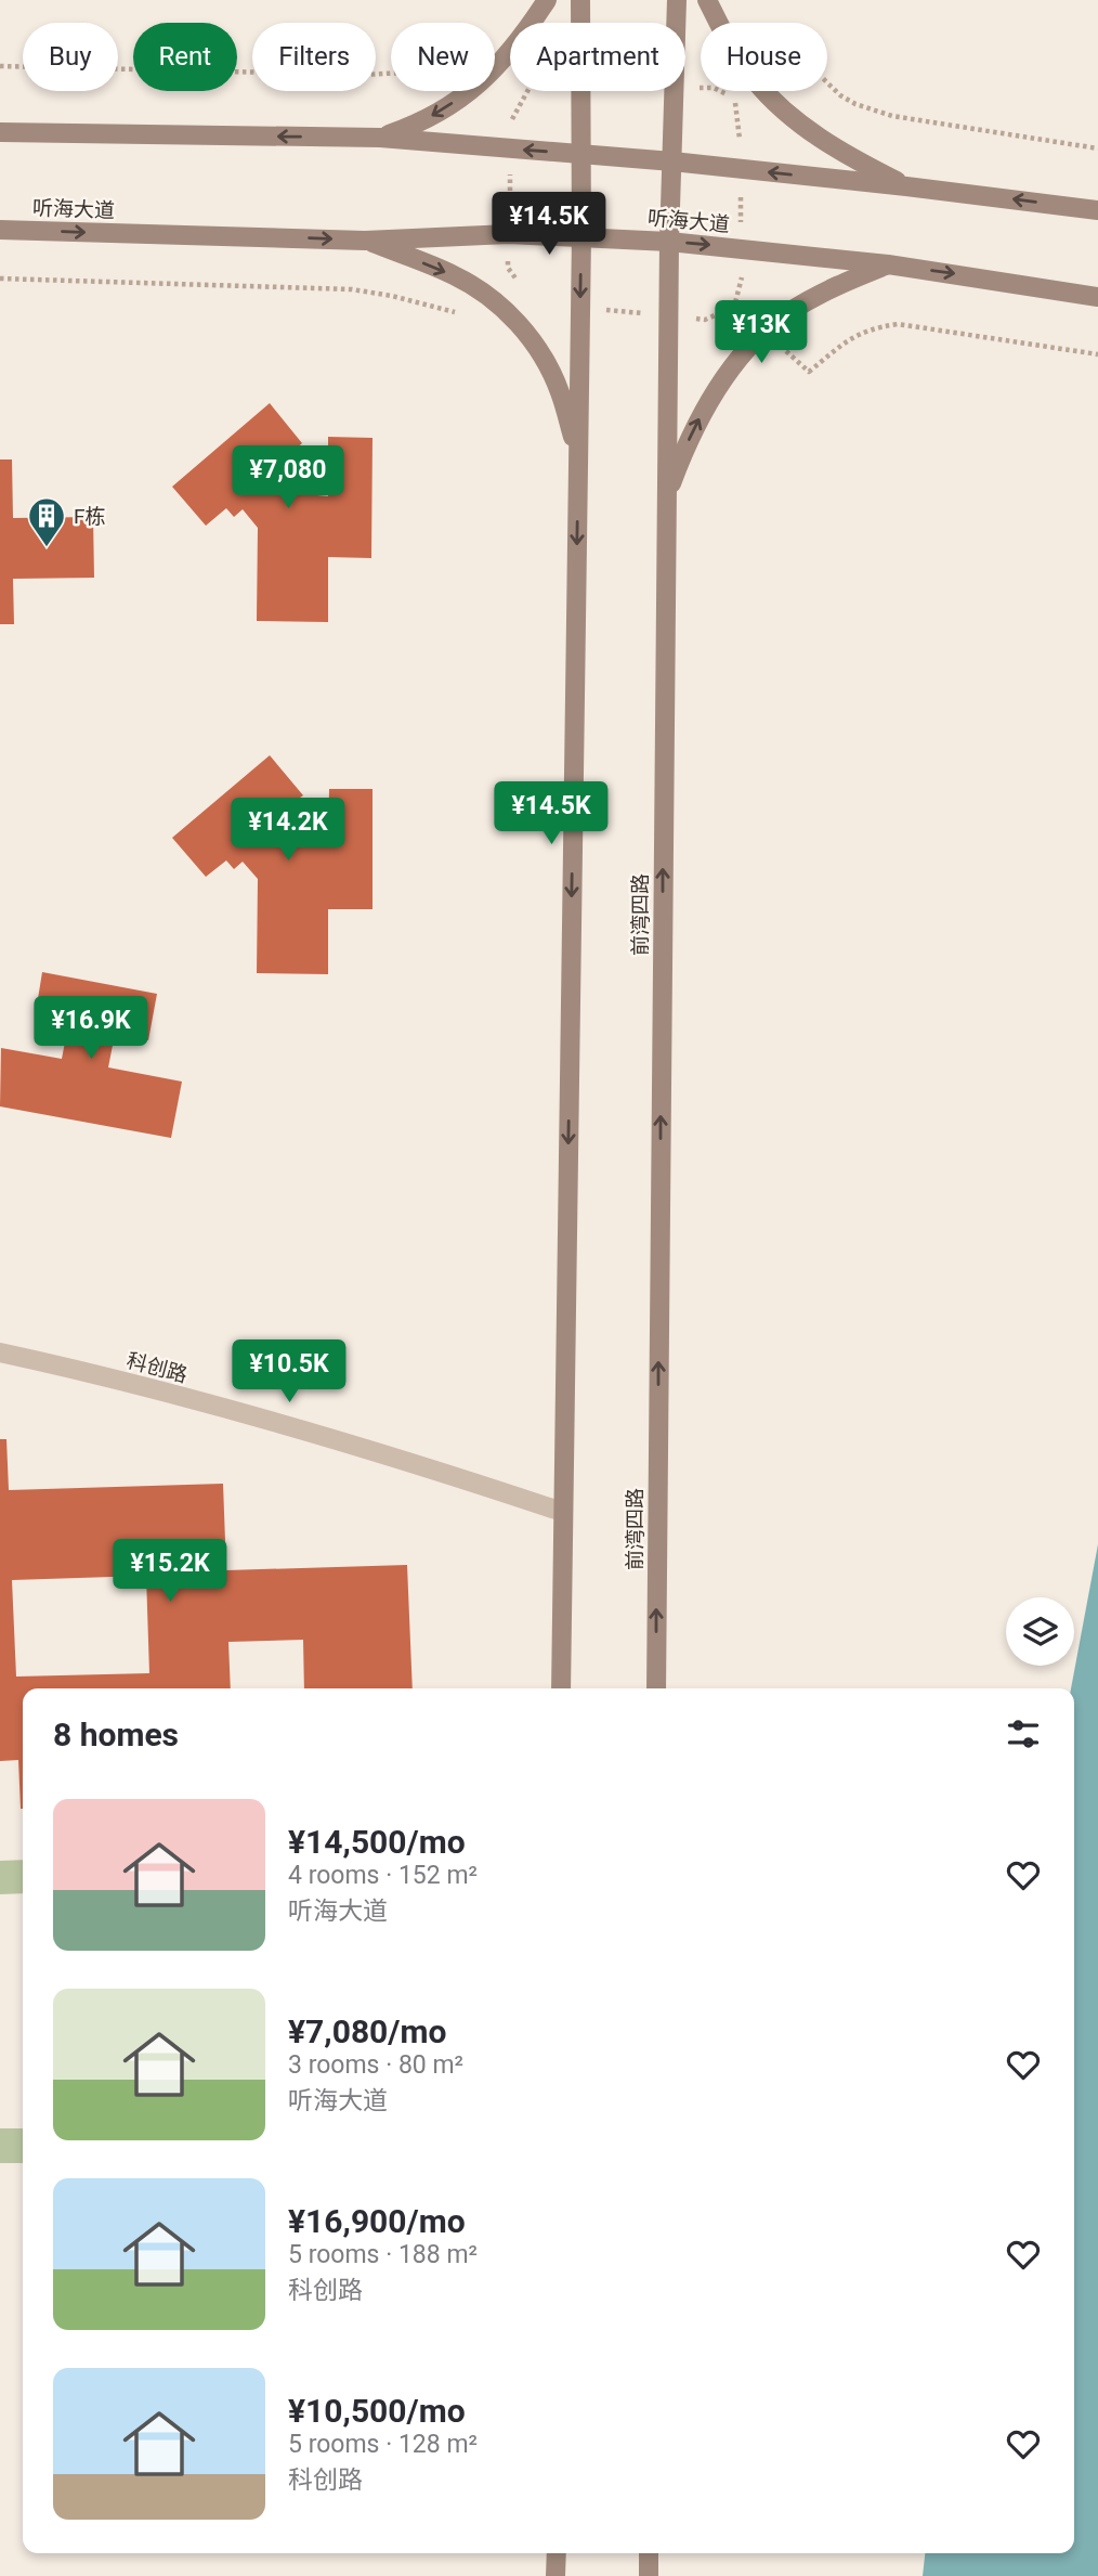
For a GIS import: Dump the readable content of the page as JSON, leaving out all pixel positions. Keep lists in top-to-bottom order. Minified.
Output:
{"streets":{"street":["听海大道","前湾四路","科创路"]},"crossings":[["听海大道","前湾四路"]],"places":{"building":["F栋"]},"page":{"chip":["Buy","Rent","Filters","New","Apartment","House"],"price":["¥14.5K","¥13K","¥7,080","¥14.5K","¥14.2K","¥16.9K","¥10.5K","¥15.2K"],"heading":"8 homes","list":[{"name":"¥14,500/mo","note":"4 rooms · 152 m² · 听海大道"},{"name":"¥7,080/mo","note":"3 rooms · 80 m² · 听海大道"},{"name":"¥16,900/mo","note":"5 rooms · 188 m² · 科创路"},{"name":"¥10,500/mo","note":"5 rooms · 128 m² · 科创路"}]}}
